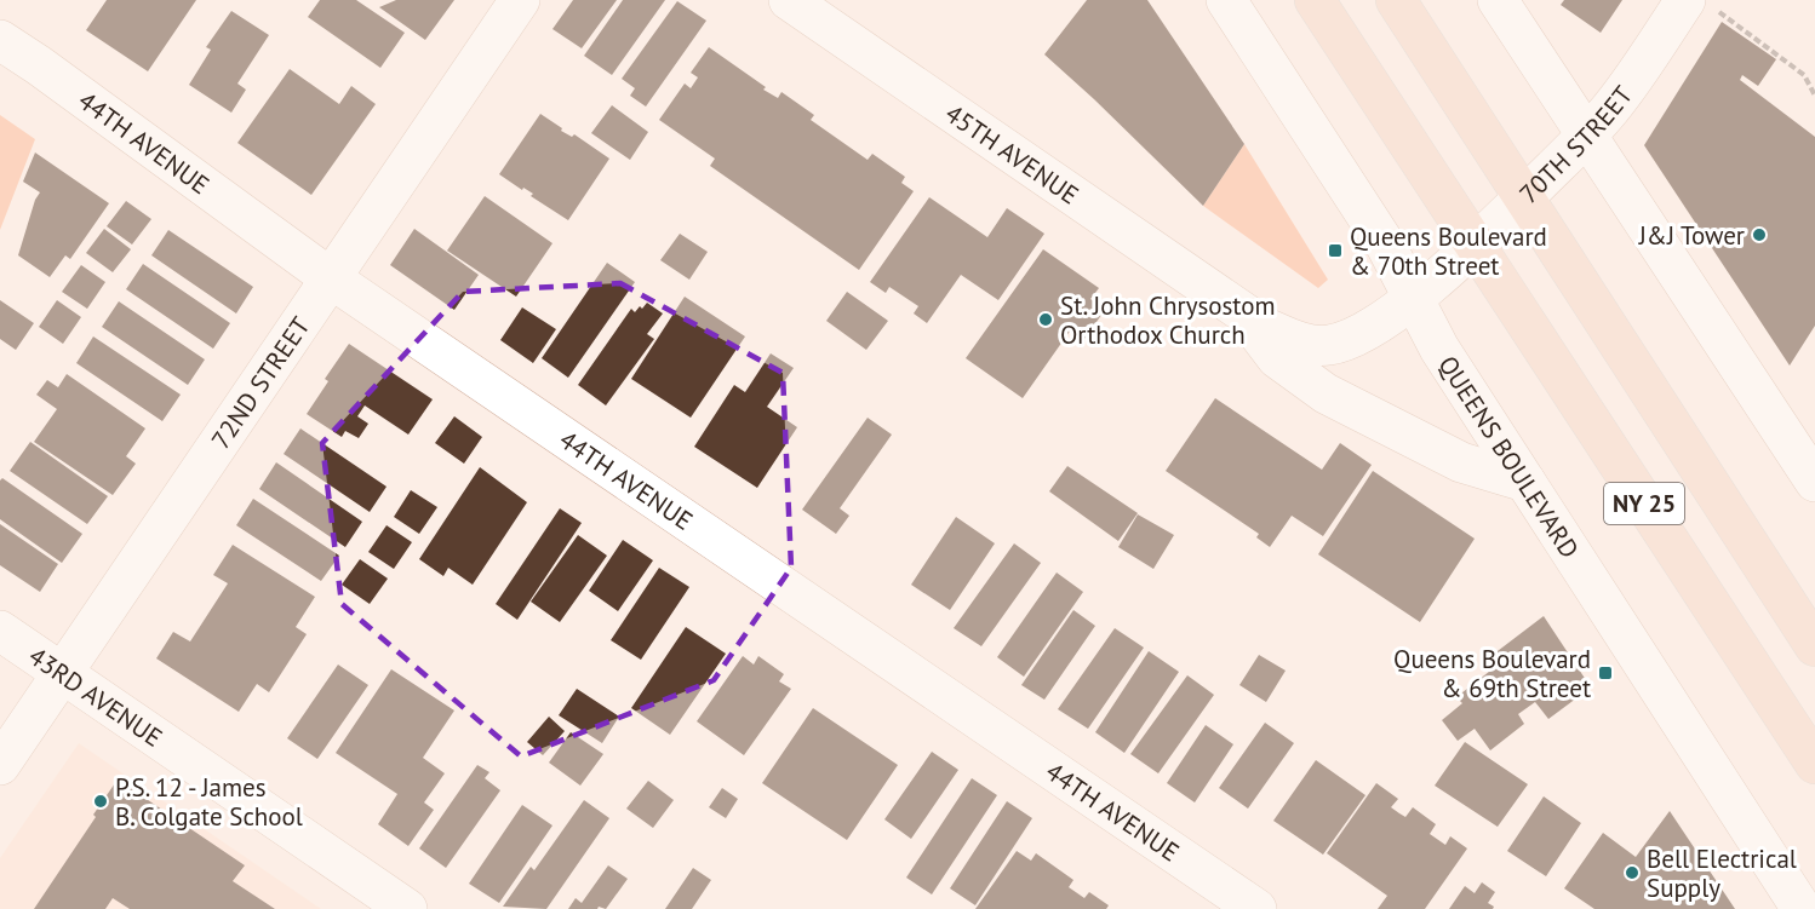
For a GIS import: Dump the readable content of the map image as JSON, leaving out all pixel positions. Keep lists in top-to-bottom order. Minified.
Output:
{"streets":{"main road":["NY 25"],"street":["44TH AVENUE","70TH STREET","45TH AVENUE","72ND STREET","QUEENS BOULEVARD","43RD AVENUE"]},"crossings":[["44TH AVENUE","72ND STREET"],["70TH STREET","45TH AVENUE"],["70TH STREET","QUEENS BOULEVARD"],["70TH STREET","NY 25"],["45TH AVENUE","QUEENS BOULEVARD"],["72ND STREET","43RD AVENUE"]],"places":{"other":["J&J Tower","St. John Chrysostom Orthodox Church","P.S. 12 - James B. Colgate School","Bell Electrical Supply"],"transit":["Queens Boulevard & 70th Street","Queens Boulevard & 69th Street"]}}
